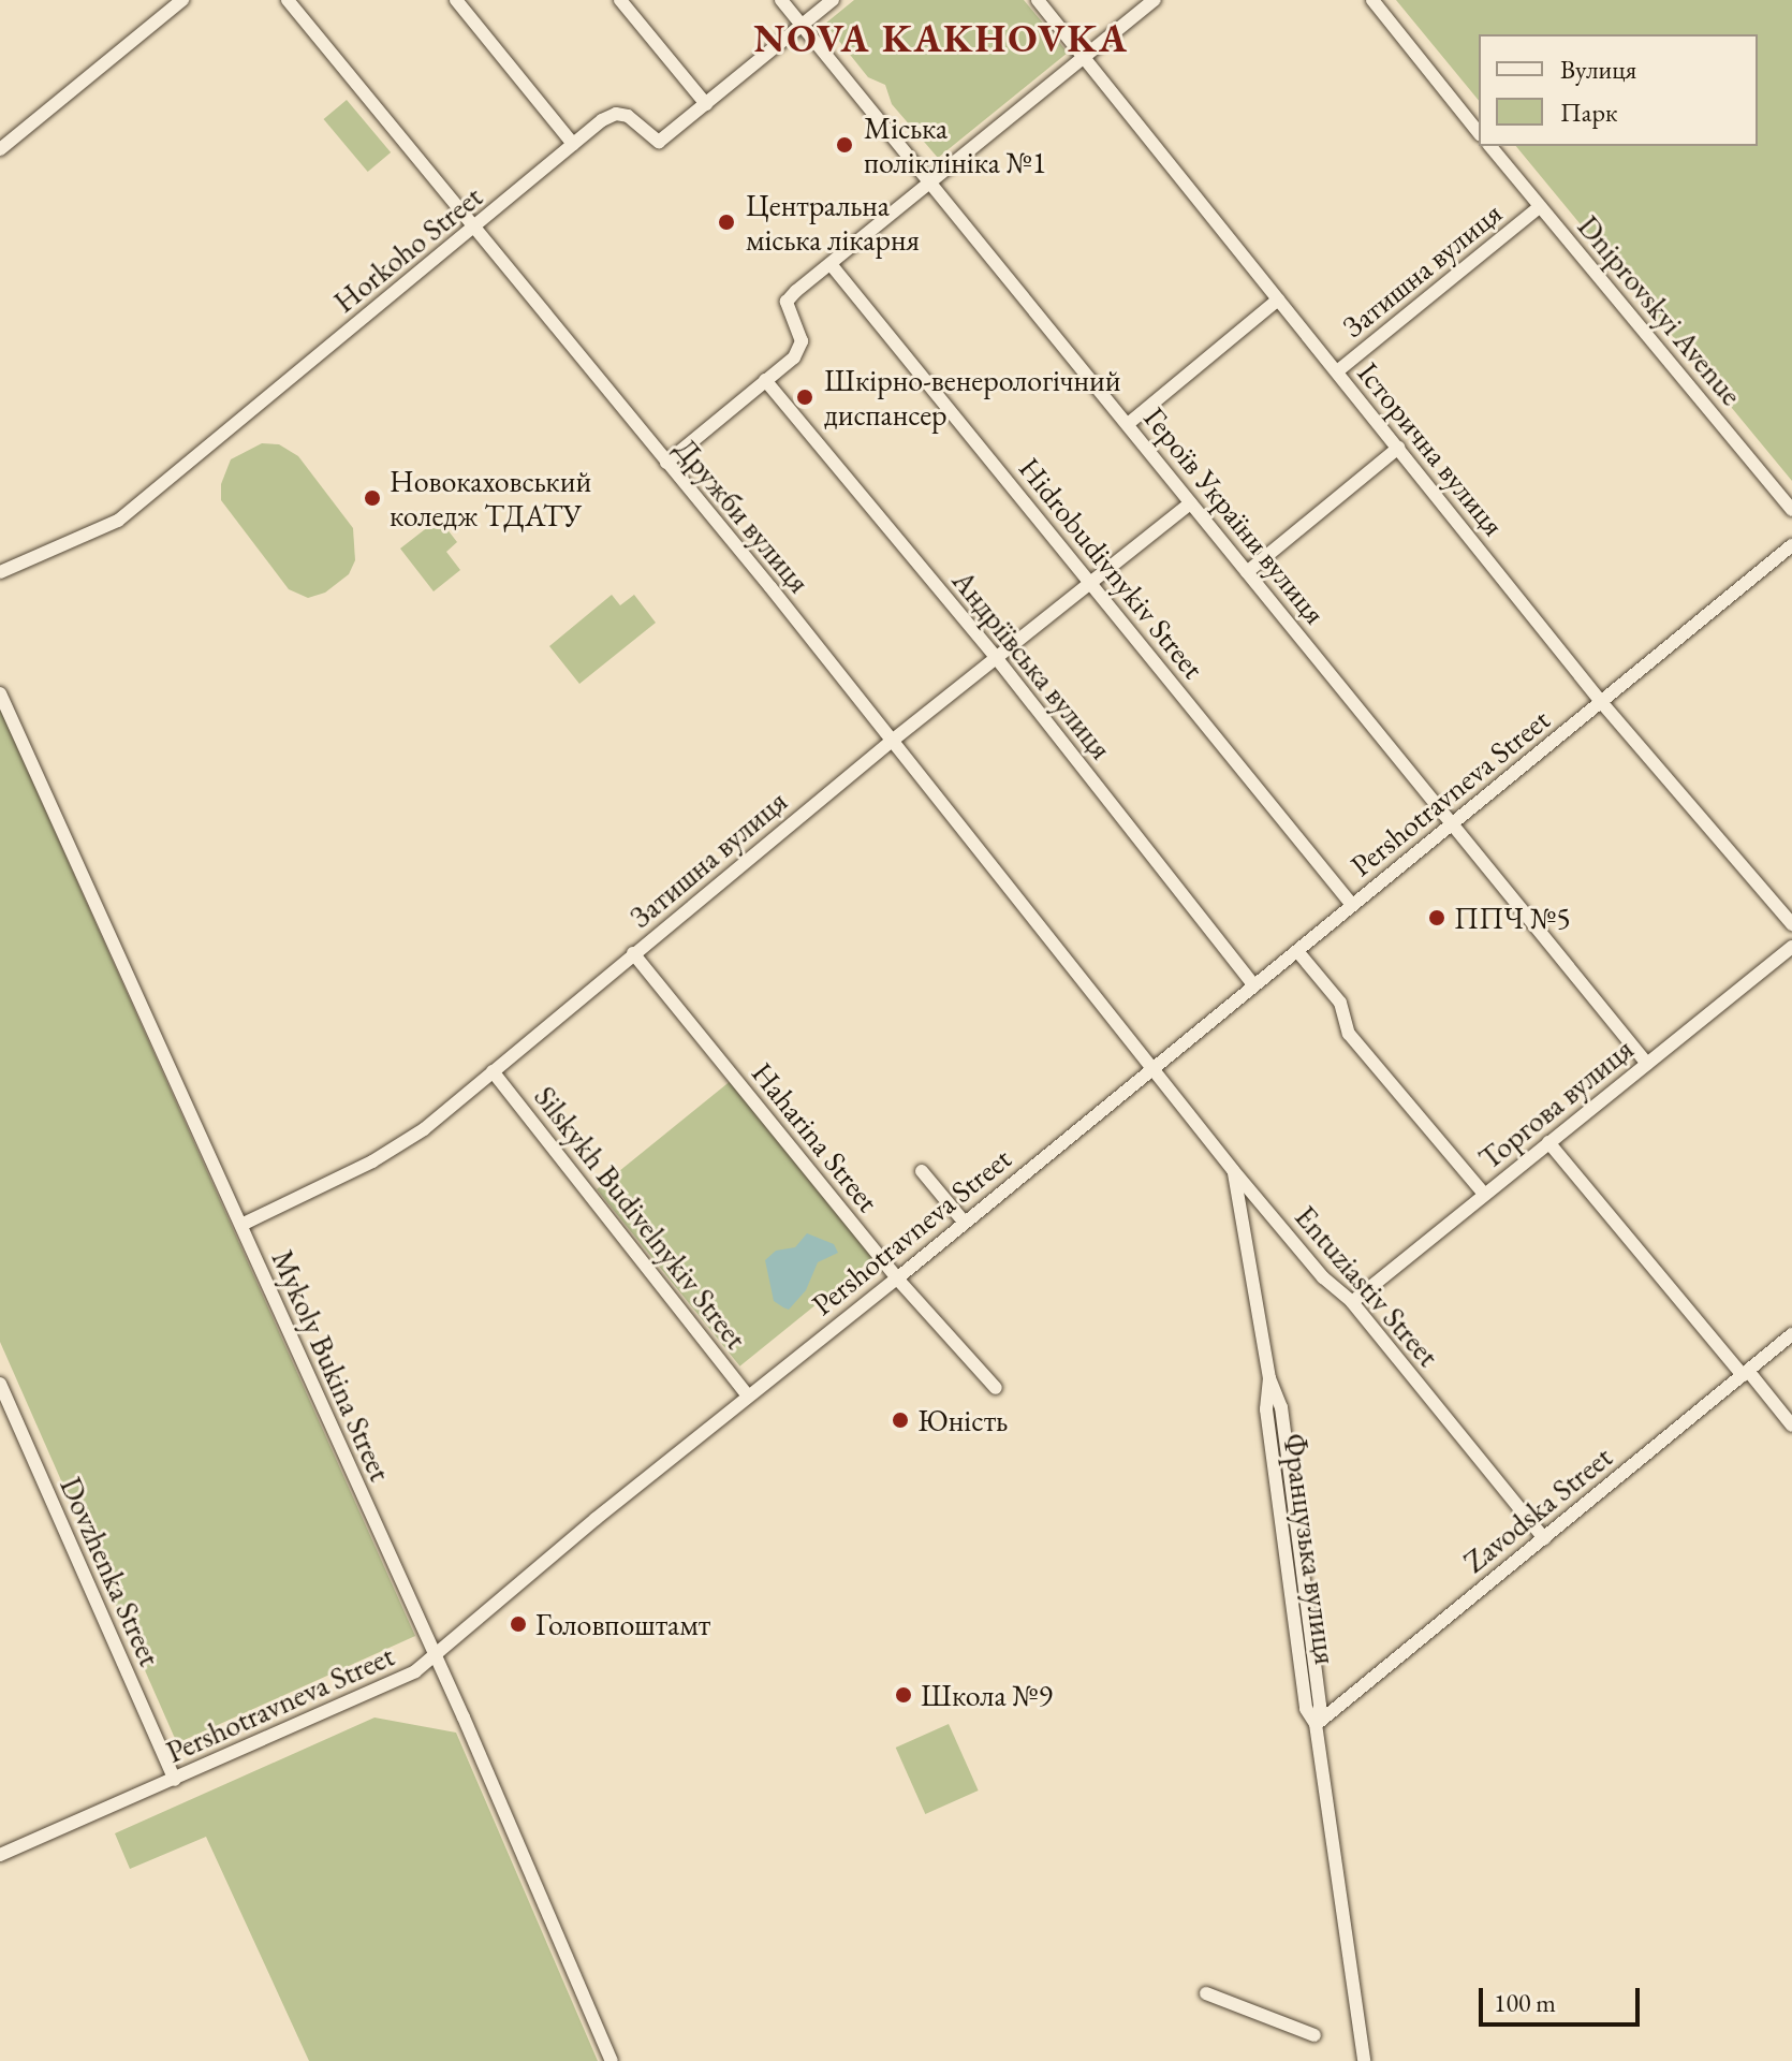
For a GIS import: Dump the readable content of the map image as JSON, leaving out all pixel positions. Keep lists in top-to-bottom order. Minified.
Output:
{"streets":{"street":["Horkoho Street","Затишна вулиця","Dniprovskyi Avenue","Історична вулиця","Дружби вулиця","Героїв України вулиця","Hidrobudivnykiv Street","Андріївська вулиця","Pershotravneva Street","Торгова вулиця","Haharina Street","Silskykh Budivelnykiv Street","Entuziastiv Street","Mykoly Bukina Street","Zavodska Street","Французька вулиця","Dovzhenka Street"]},"crossings":[["Horkoho Street","Дружби вулиця"],["Horkoho Street","Героїв України вулиця"],["Затишна вулиця","Dniprovskyi Avenue"],["Затишна вулиця","Історична вулиця"],["Затишна вулиця","Дружби вулиця"],["Затишна вулиця","Героїв України вулиця"],["Затишна вулиця","Hidrobudivnykiv Street"],["Затишна вулиця","Андріївська вулиця"],["Затишна вулиця","Haharina Street"],["Затишна вулиця","Silskykh Budivelnykiv Street"],["Затишна вулиця","Mykoly Bukina Street"],["Історична вулиця","Pershotravneva Street"],["Дружби вулиця","Pershotravneva Street"],["Дружби вулиця","Entuziastiv Street"],["Героїв України вулиця","Pershotravneva Street"],["Героїв України вулиця","Торгова вулиця"],["Hidrobudivnykiv Street","Pershotravneva Street"],["Андріївська вулиця","Pershotravneva Street"],["Pershotravneva Street","Haharina Street"],["Pershotravneva Street","Silskykh Budivelnykiv Street"],["Pershotravneva Street","Entuziastiv Street"],["Pershotravneva Street","Mykoly Bukina Street"],["Pershotravneva Street","Dovzhenka Street"],["Торгова вулиця","Entuziastiv Street"],["Entuziastiv Street","Zavodska Street"],["Entuziastiv Street","Французька вулиця"],["Zavodska Street","Французька вулиця"]],"districts":["NOVA KAKHOVKA"],"places":["Міська поліклініка №1","Центральна міська лікарня","Шкірно-венерологічний диспансер","Новокаховський коледж ТДАТУ","ППЧ №5","Юність","Головпоштамт","Школа №9"],"legend":["Вулиця","Парк"],"scale_bar":"100 m"}
